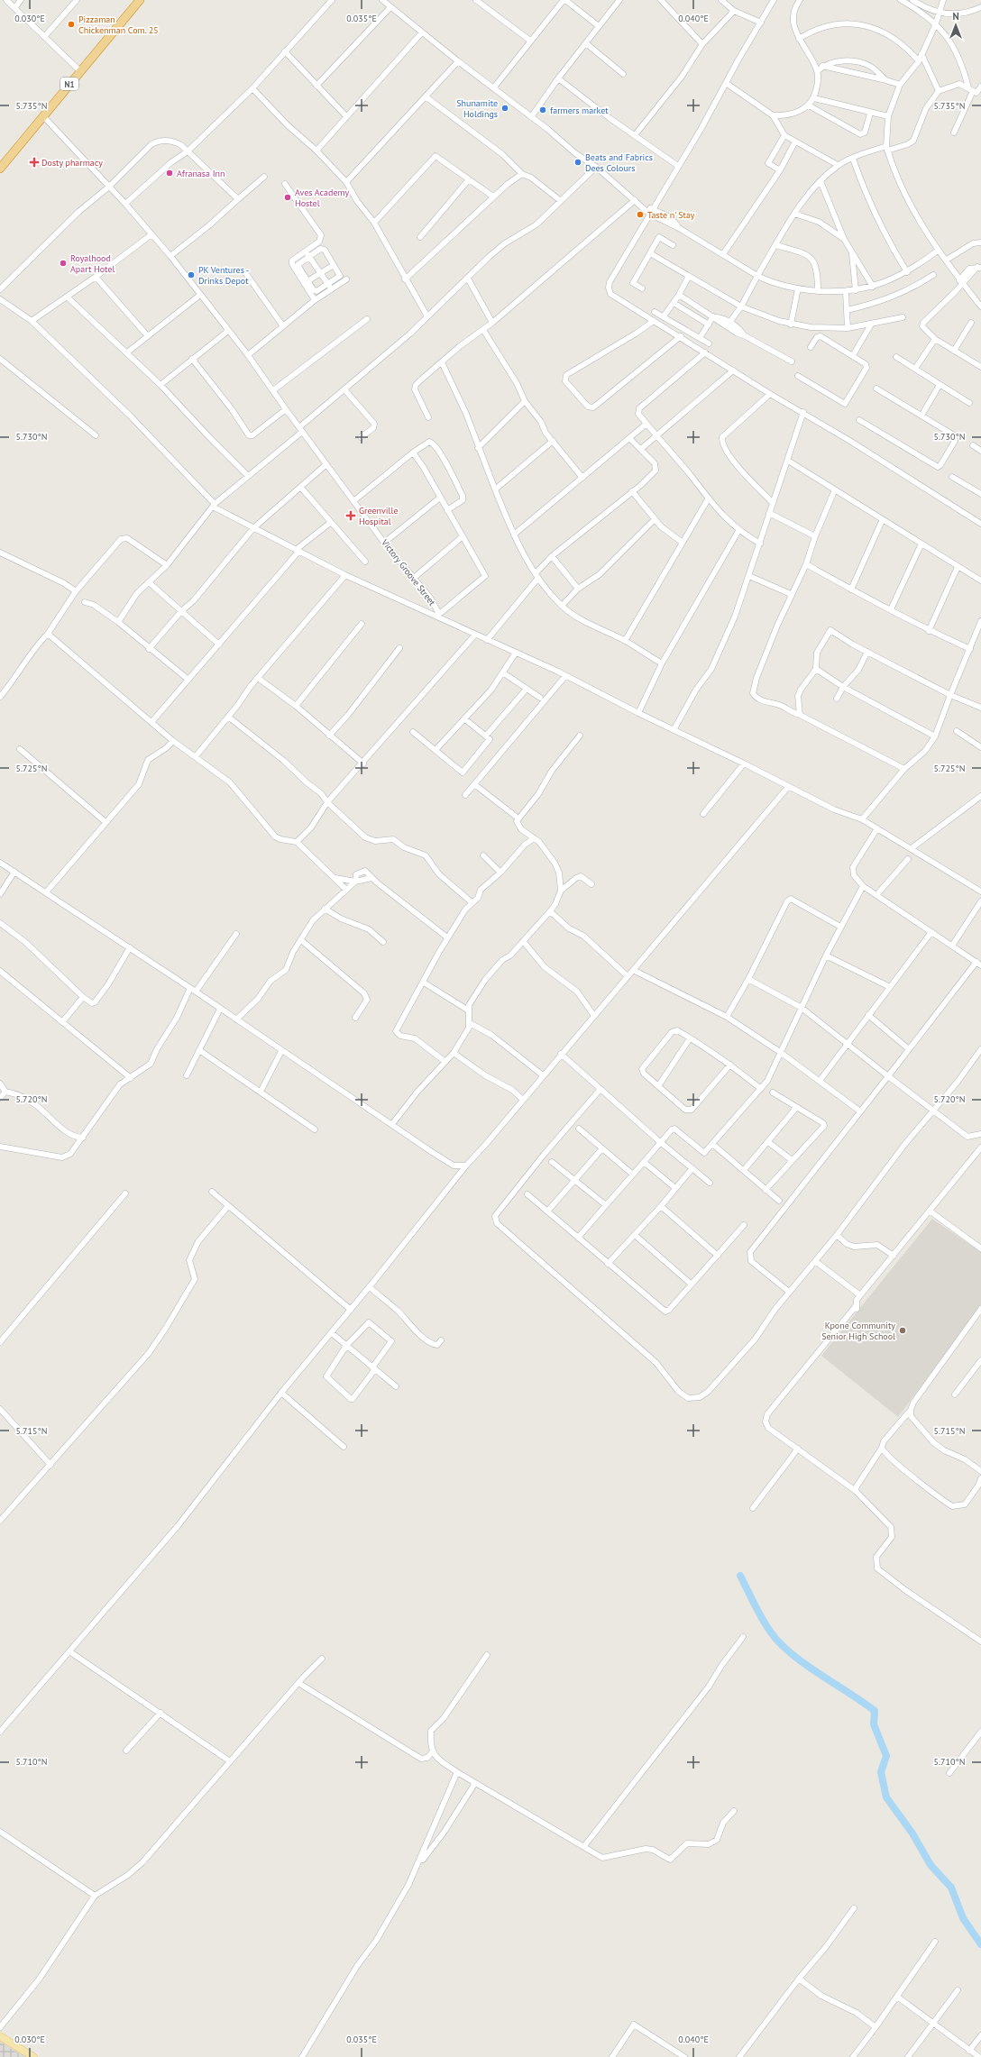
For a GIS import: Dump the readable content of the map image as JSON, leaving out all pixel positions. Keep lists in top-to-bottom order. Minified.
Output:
{"streets":{"highway":["N1"],"street":["Victory Groove Street"]},"crossings":[["N1","Victory Groove Street"]],"places":{"other":["Pizzaman Chickenman Com. 25","Shunamite Holdings","farmers market","Beats and Fabrics Dees Colours","Afranasa Inn","Aves Academy Hostel","Taste n' Stay","Royalhood Apart Hotel","PK Ventures - Drinks Depot","Kpone Community Senior High School"],"health":["Dosty pharmacy","Greenville Hospital"]},"north":"top","coordinates":["0.030°E","0.035°E","0.040°E","5.735°N","5.730°N","5.725°N","5.720°N","5.715°N","5.710°N"]}
